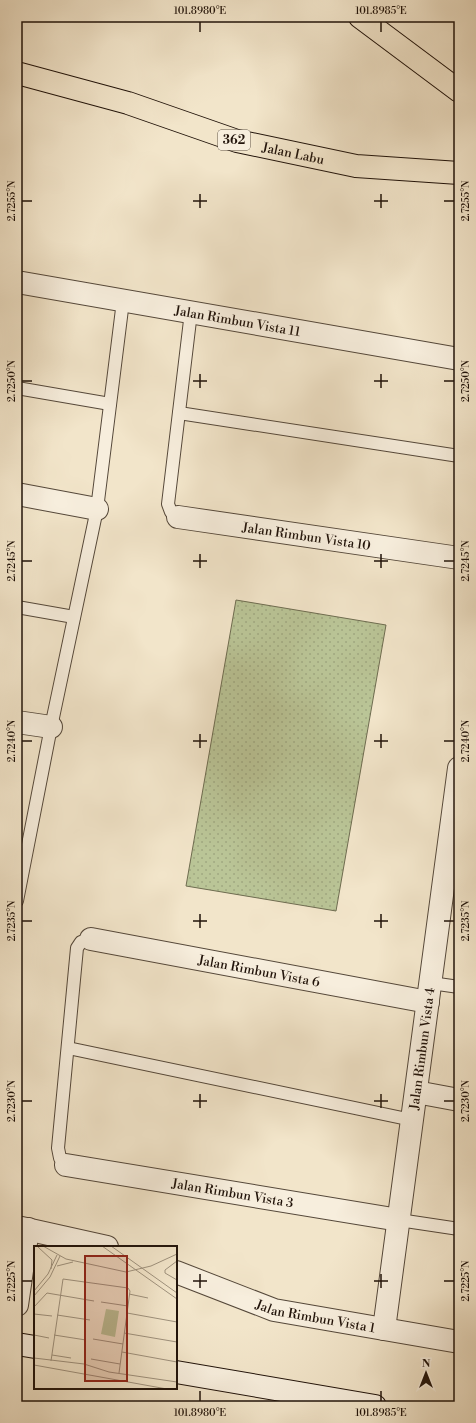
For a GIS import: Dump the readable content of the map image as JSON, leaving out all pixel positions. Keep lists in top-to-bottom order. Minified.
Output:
{"streets":{"main road":["362","Jalan Labu"],"street":["Jalan Rimbun Vista 11","Jalan Rimbun Vista 10","Jalan Rimbun Vista 6","Jalan Rimbun Vista 4","Jalan Rimbun Vista 3","Jalan Rimbun Vista 1"]},"crossings":[["Jalan Rimbun Vista 6","Jalan Rimbun Vista 4"],["Jalan Rimbun Vista 4","Jalan Rimbun Vista 3"],["Jalan Rimbun Vista 4","Jalan Rimbun Vista 1"]],"north":"top","coordinates":["101.8980°E","101.8985°E","2.7255°N","2.7250°N","2.7245°N","2.7240°N","2.7235°N","2.7230°N","2.7225°N"]}
